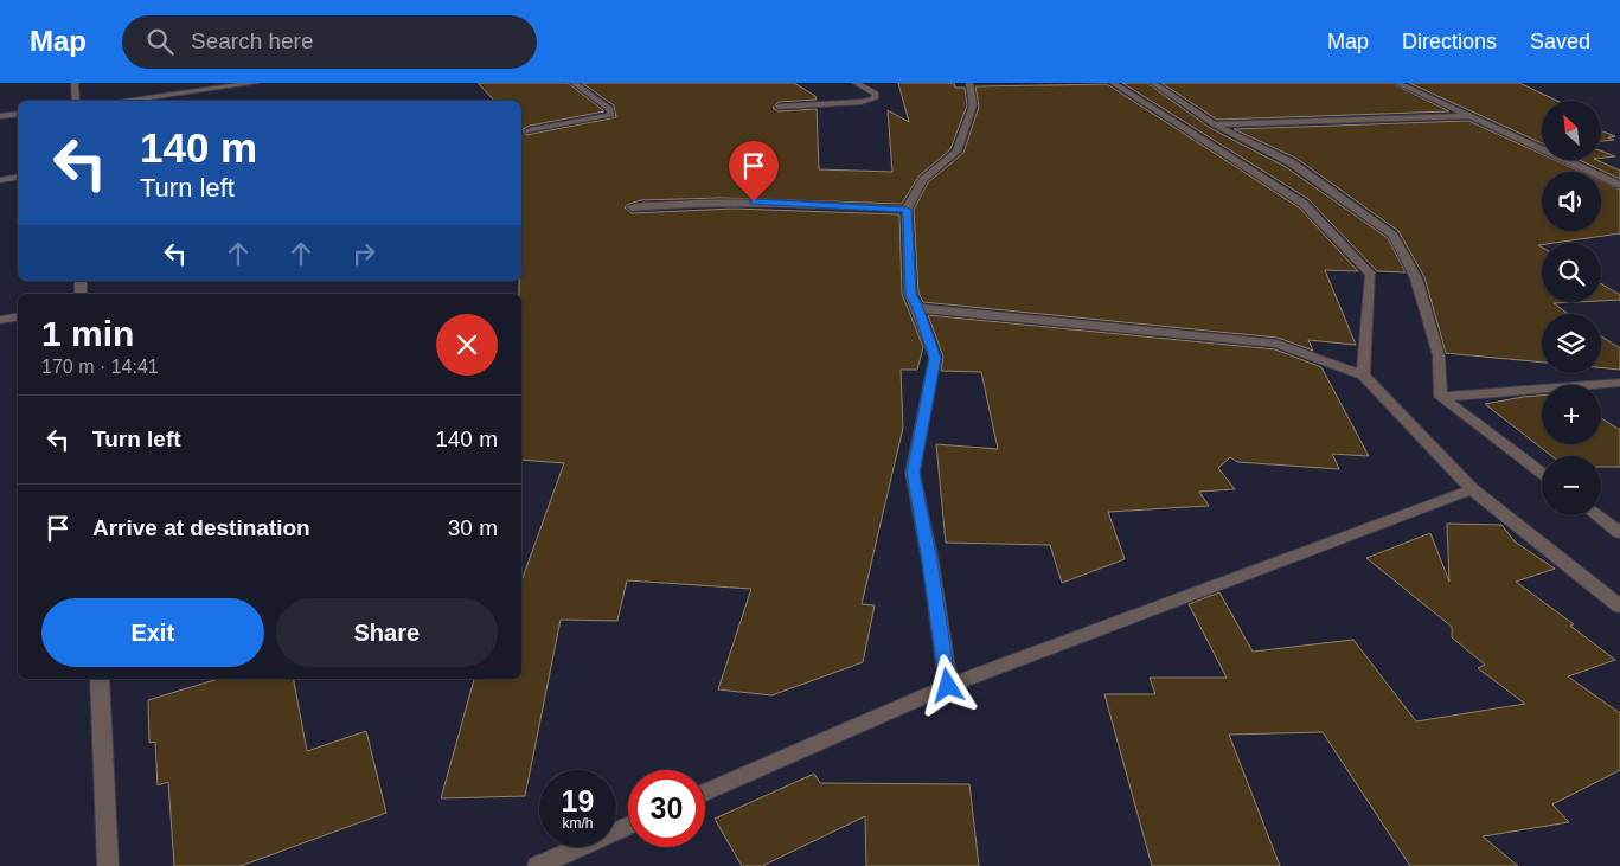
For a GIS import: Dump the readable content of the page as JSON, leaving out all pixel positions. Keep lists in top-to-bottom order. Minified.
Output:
{"north":"top left","page":{"header":"Map","search":"Search here","nav":["Map","Directions","Saved"],"map_buttons":["+","−"],"turn":["140 m","Turn left"],"heading":["1 min","170 m · 14:41"],"list":[{"name":"Turn left","value":"140 m"},{"name":"Arrive at destination","value":"30 m"}],"buttons":["Exit","Share"],"speed":"19 km/h","limit":"30"}}
